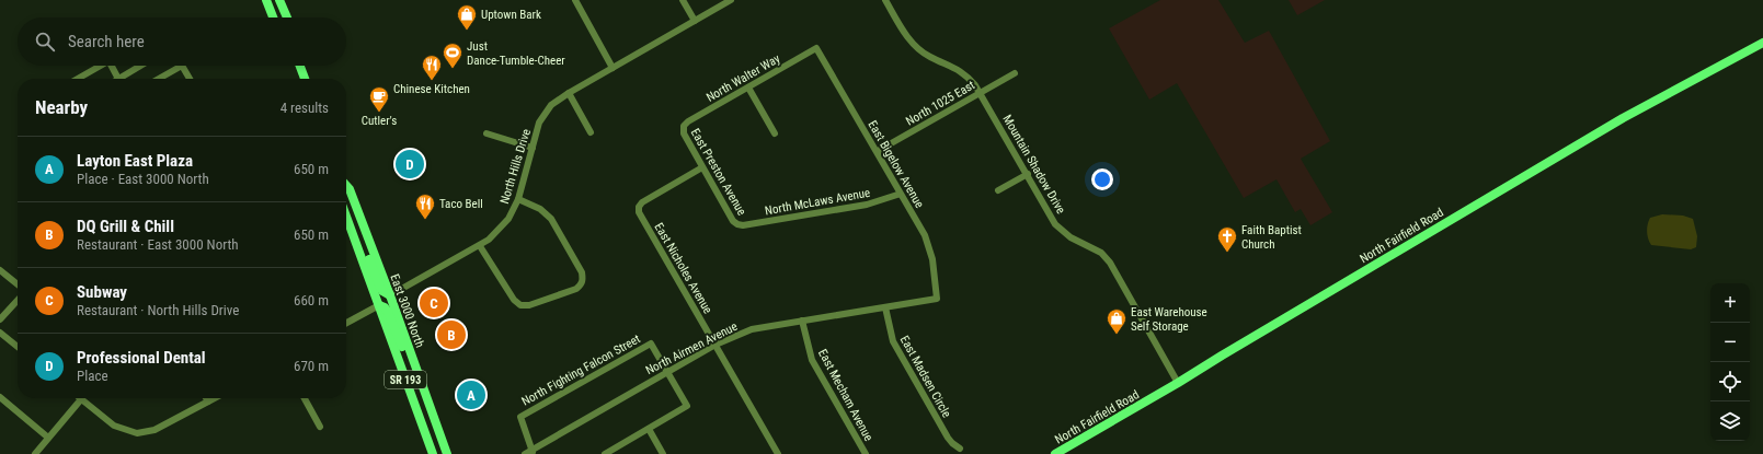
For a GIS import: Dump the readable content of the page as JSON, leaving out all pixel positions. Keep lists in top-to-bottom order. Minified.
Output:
{"streets":{"main road":["North Fairfield Road","East 3000 North","SR 193"],"street":["North Walter Way","North 1025 East","East Bigelow Avenue","Mountain Shadow Drive","North Hills Drive","East Preston Avenue","North McLaws Avenue","East Nicholes Avenue","North Airmen Avenue","North Fighting Falcon Street","East Madsen Circle","East Mecham Avenue"]},"crossings":[["North Walter Way","East Bigelow Avenue"],["North Walter Way","East Preston Avenue"],["North 1025 East","East Bigelow Avenue"],["North 1025 East","Mountain Shadow Drive"],["East Bigelow Avenue","North McLaws Avenue"],["East Bigelow Avenue","North Airmen Avenue"],["Mountain Shadow Drive","North Fairfield Road"],["North Hills Drive","East 3000 North"],["East Preston Avenue","North McLaws Avenue"],["East Preston Avenue","East Nicholes Avenue"],["East Nicholes Avenue","North Airmen Avenue"],["North Airmen Avenue","North Fighting Falcon Street"],["North Airmen Avenue","East Madsen Circle"],["North Airmen Avenue","East Mecham Avenue"]],"places":{"shop":["Uptown Bark","East Warehouse Self Storage"],"sports":["Just Dance-Tumble-Cheer"],"restaurant":["Chinese Kitchen","Taco Bell"],"cafe":["Cutler's"],"church":["Faith Baptist Church"]},"page":{"search":"Search here","heading":["Nearby","4 results"],"list":[{"mark":"A","name":"Layton East Plaza","note":"Place · East 3000 North","value":"650 m"},{"mark":"B","name":"DQ Grill & Chill","note":"Restaurant · East 3000 North","value":"650 m"},{"mark":"C","name":"Subway","note":"Restaurant · North Hills Drive","value":"660 m"},{"mark":"D","name":"Professional Dental","note":"Place","value":"670 m"}],"pins":["D","C","B","A"],"map_buttons":["+","−"]}}
